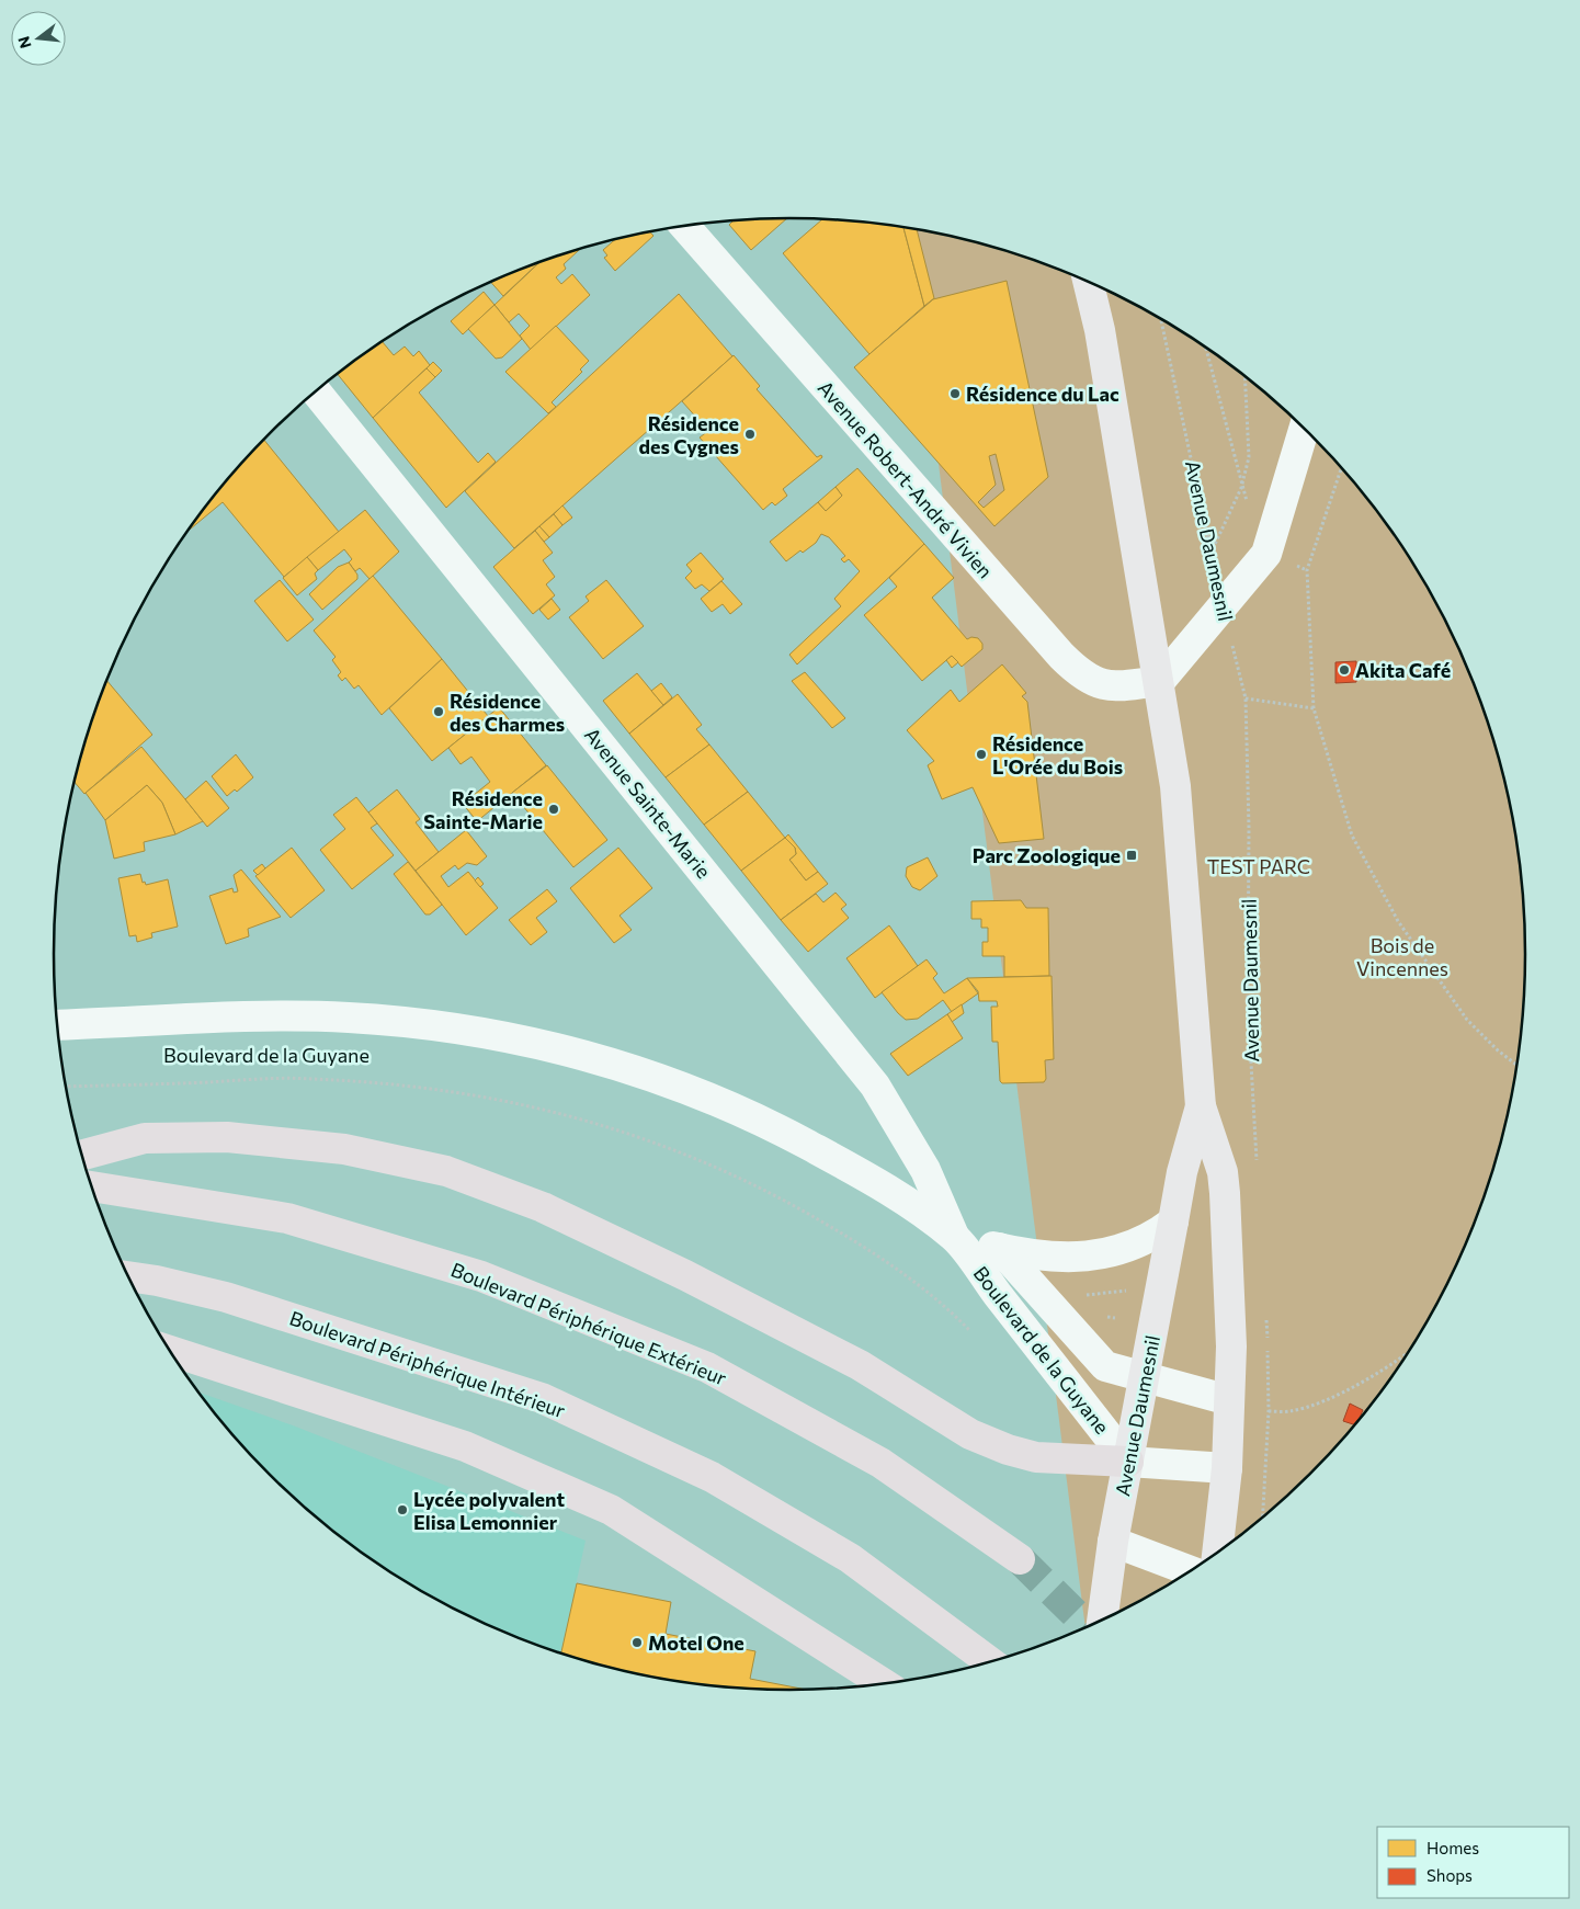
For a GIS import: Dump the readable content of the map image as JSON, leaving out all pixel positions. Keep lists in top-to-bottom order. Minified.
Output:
{"streets":{"highway":["Boulevard Périphérique Extérieur","Boulevard Périphérique Intérieur"],"main road":["Avenue Daumesnil"],"street":["Avenue Robert-André Vivien","Avenue Sainte-Marie","Boulevard de la Guyane"]},"crossings":[["Avenue Robert-André Vivien","Avenue Daumesnil"],["Avenue Daumesnil","Boulevard de la Guyane"],["Avenue Sainte-Marie","Boulevard de la Guyane"]],"parks":["TEST PARC","Bois de Vincennes"],"places":{"other":["Résidence du Lac","Résidence des Cygnes","Akita Café","Résidence des Charmes","Résidence L'Orée du Bois","Résidence Sainte-Marie","Lycée polyvalent Elisa Lemonnier","Motel One"],"transit":["Parc Zoologique"]},"legend":["Homes","Shops"],"north":"left"}
